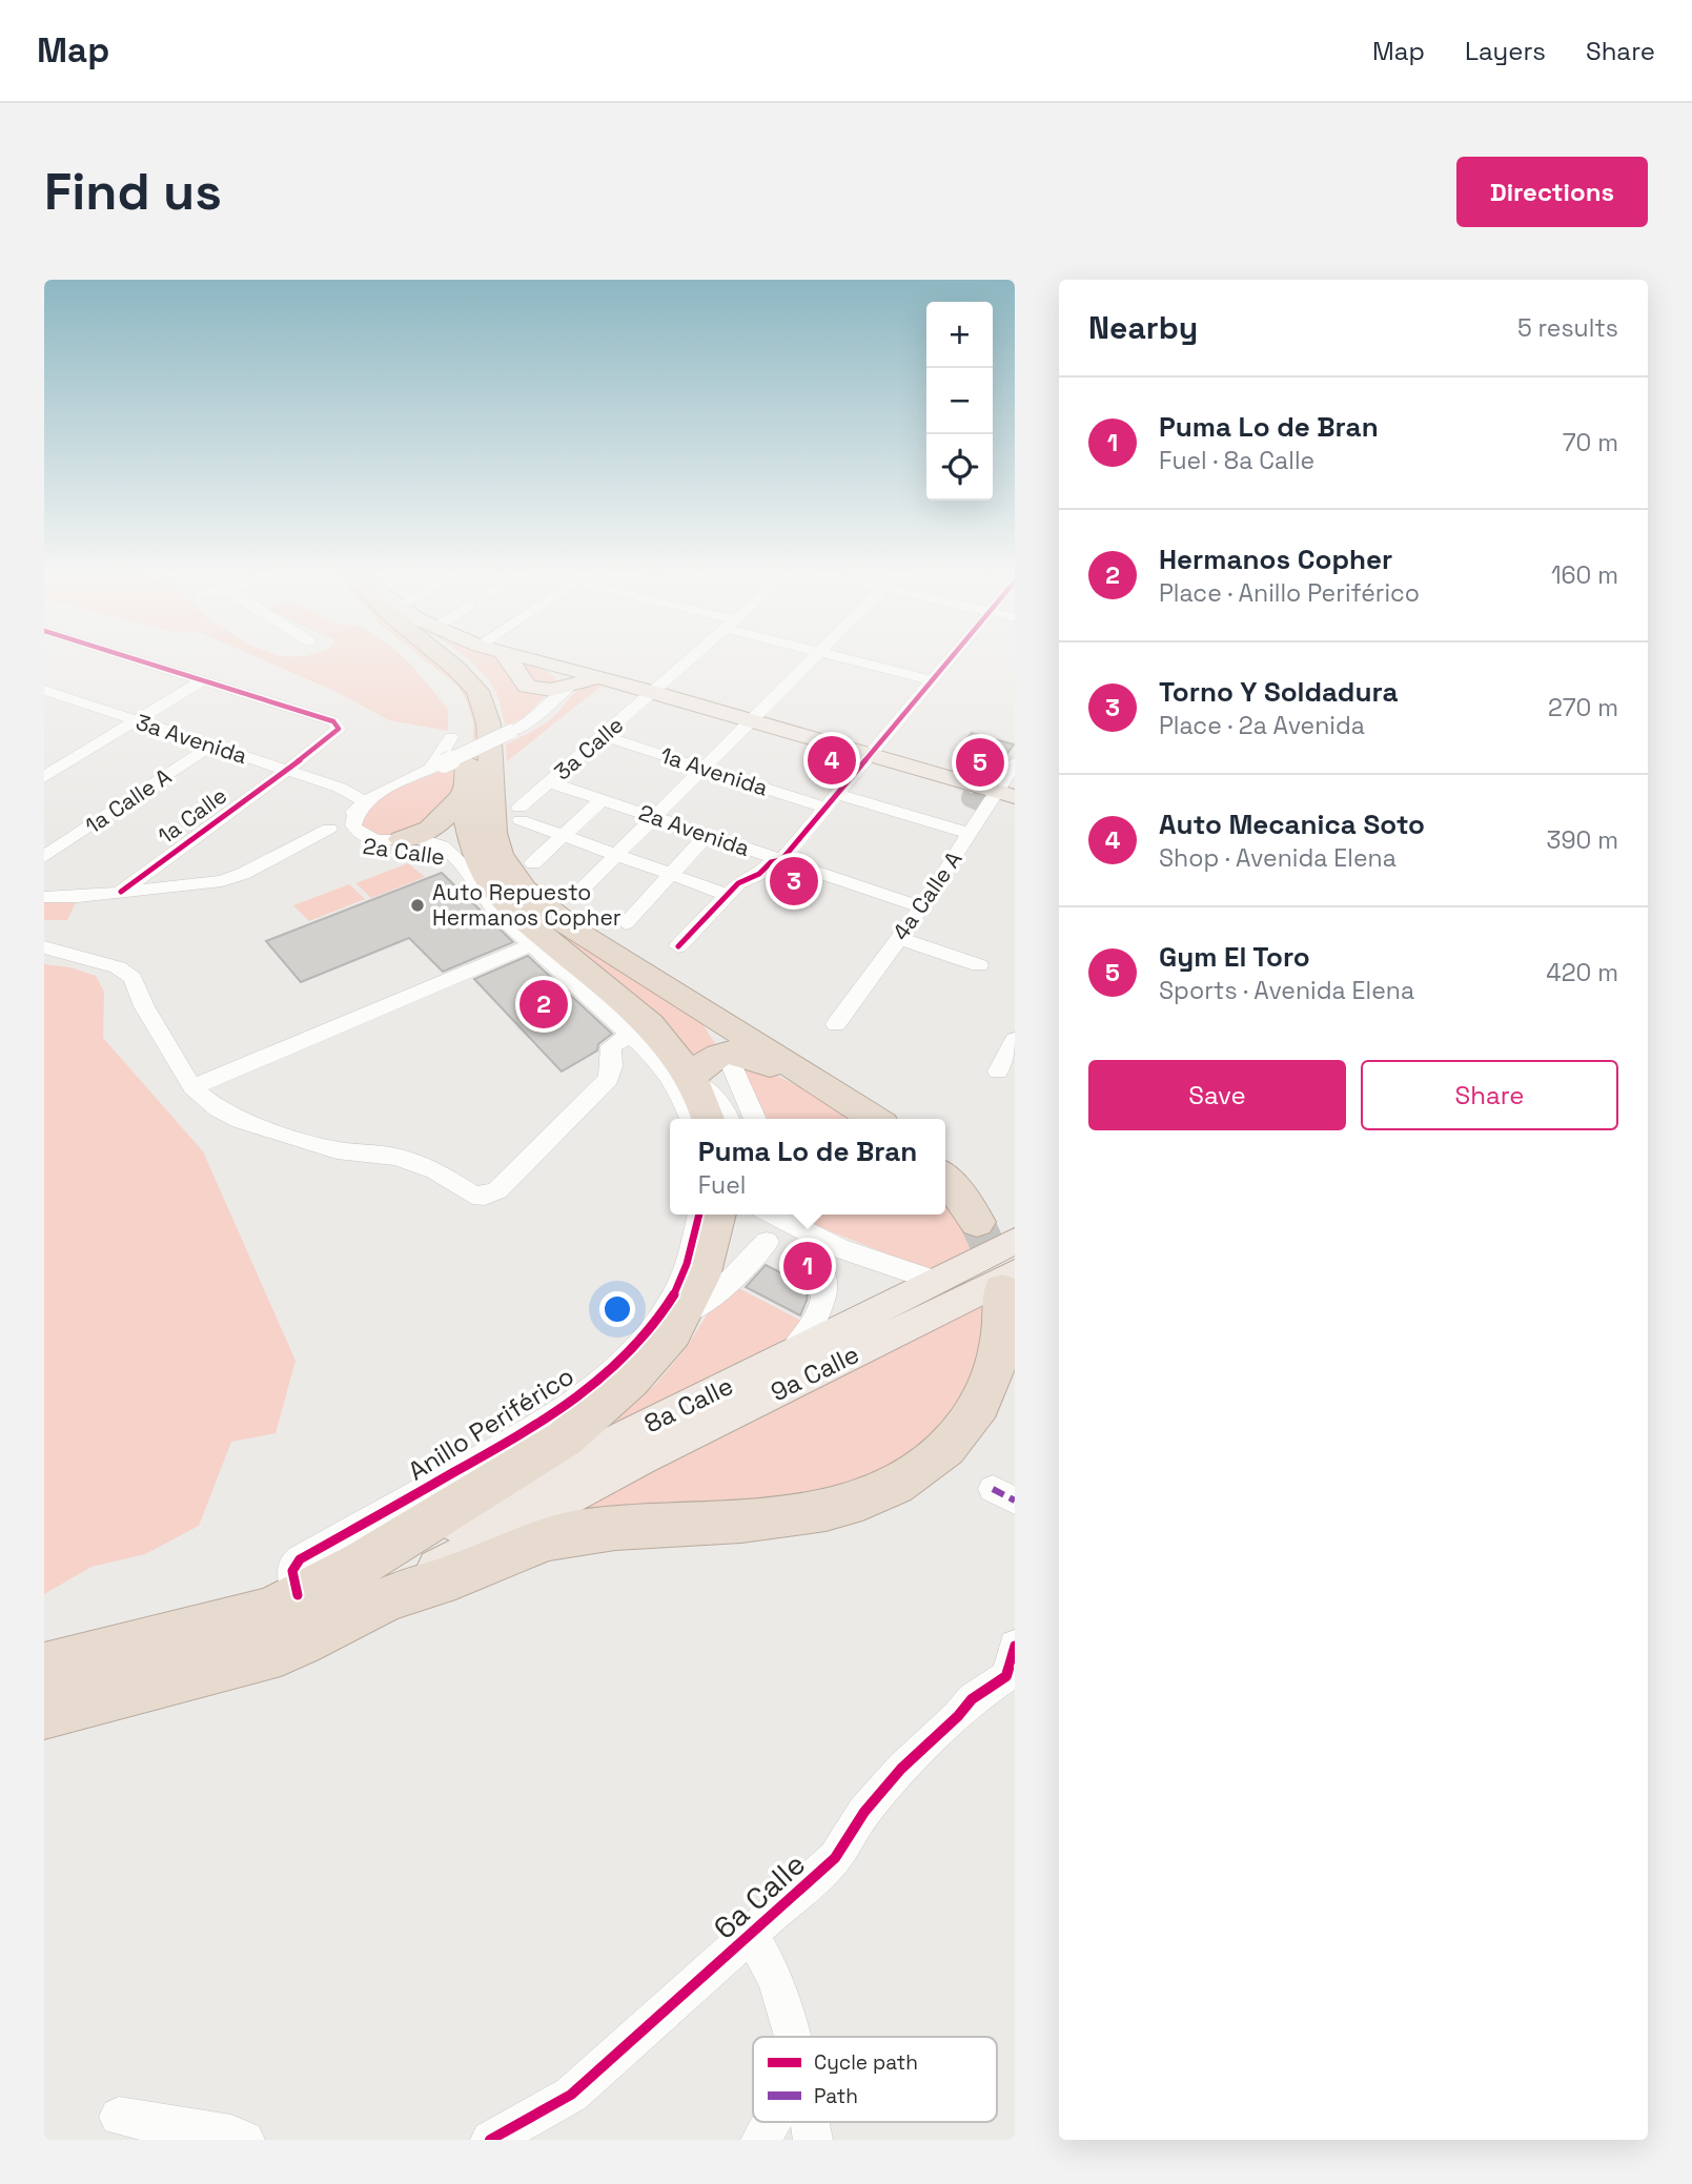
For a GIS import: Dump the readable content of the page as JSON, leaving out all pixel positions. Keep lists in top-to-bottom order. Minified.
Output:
{"streets":{"highway":["Anillo Periférico"],"main road":["9a Calle","8a Calle"],"street":["3a Avenida","3a Calle","1a Avenida","1a Calle A","1a Calle","2a Avenida","2a Calle","4a Calle A","6a Calle"]},"crossings":[["3a Avenida","1a Calle A"],["3a Avenida","1a Calle"],["3a Avenida","2a Calle"],["3a Calle","1a Avenida"],["3a Calle","2a Avenida"],["1a Avenida","4a Calle A"],["1a Calle","2a Calle"],["2a Avenida","4a Calle A"],["9a Calle","8a Calle"],["9a Calle","Anillo Periférico"],["8a Calle","Anillo Periférico"]],"places":["Auto Repuesto Hermanos Copher"],"legend":["Cycle path","Path"],"page":{"header":"Map","nav":["Map","Layers","Share"],"buttons":["Directions",["Save","Share"]],"title":"Find us","heading":["Nearby","5 results"],"map_buttons":["+","−"],"list":[{"mark":"1","name":"Puma Lo de Bran","note":"Fuel · 8a Calle","value":"70 m"},{"mark":"2","name":"Hermanos Copher","note":"Place · Anillo Periférico","value":"160 m"},{"mark":"3","name":"Torno Y Soldadura","note":"Place · 2a Avenida","value":"270 m"},{"mark":"4","name":"Auto Mecanica Soto","note":"Shop · Avenida Elena","value":"390 m"},{"mark":"5","name":"Gym El Toro","note":"Sports · Avenida Elena","value":"420 m"}],"pins":["4","5","3","2","1"],"popup":["Puma Lo de Bran","Fuel"]}}
